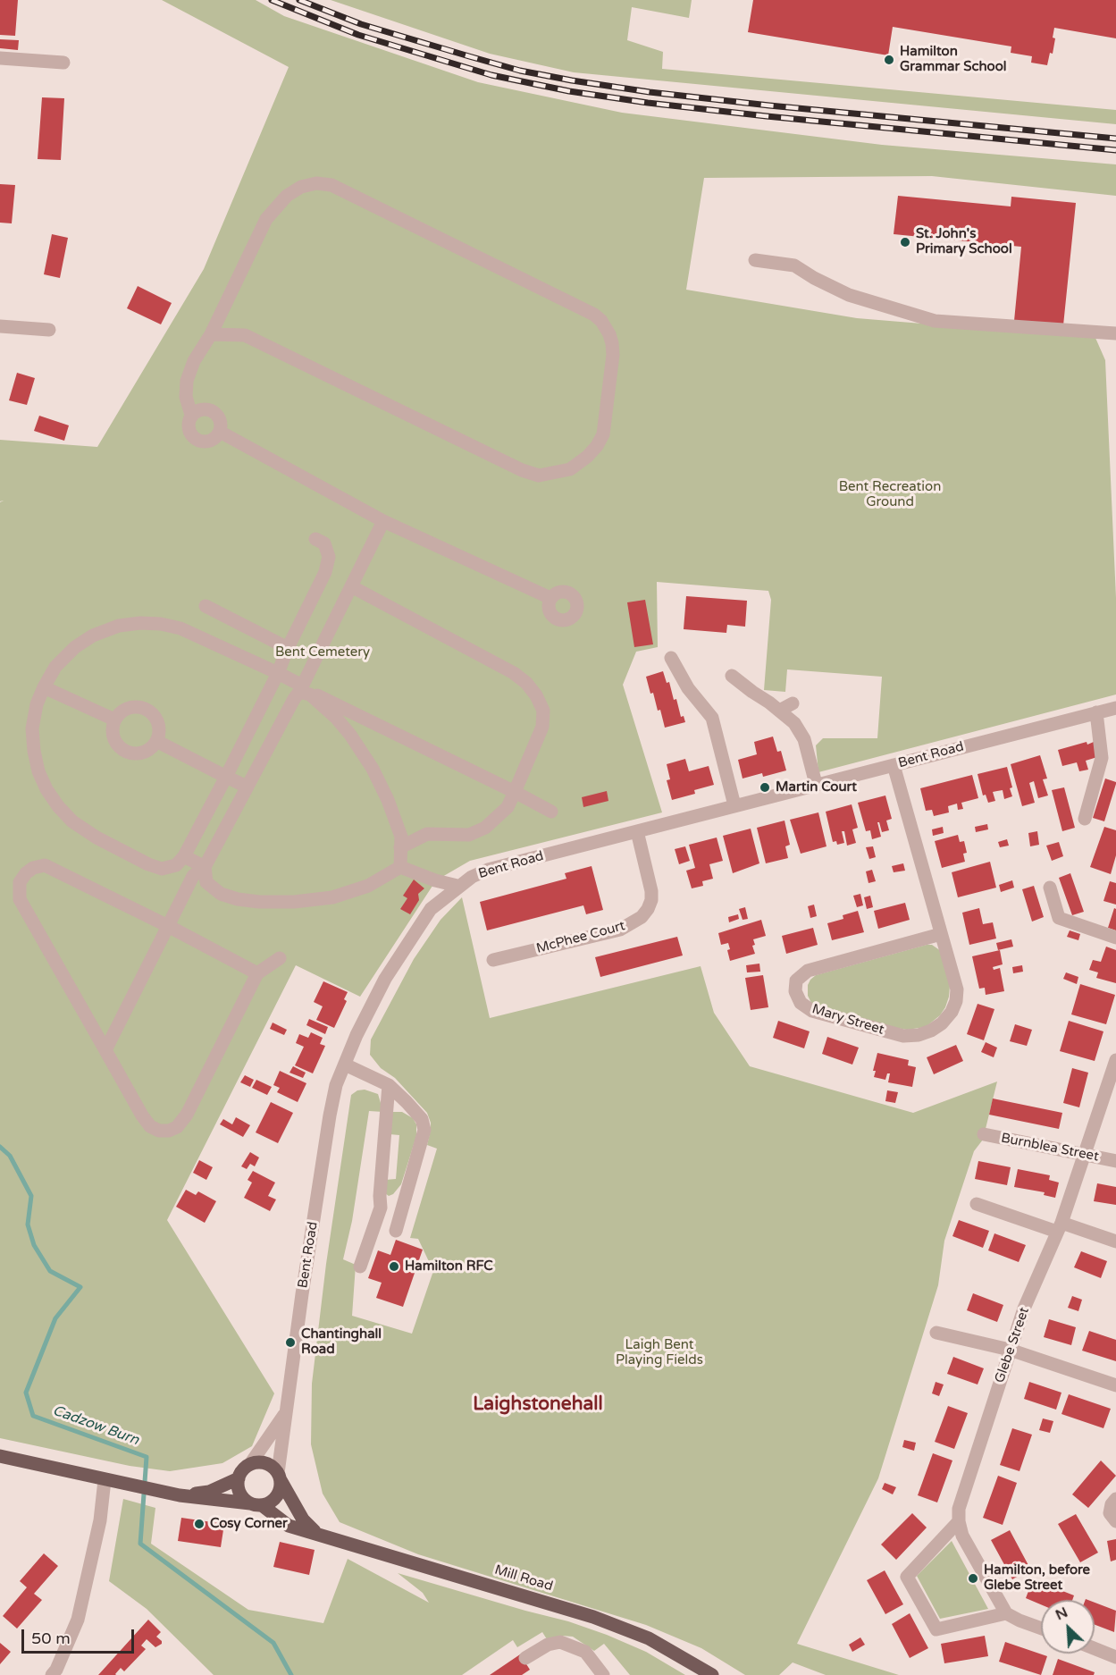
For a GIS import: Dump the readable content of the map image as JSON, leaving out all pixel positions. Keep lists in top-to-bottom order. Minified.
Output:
{"streets":{"main road":["Mill Road"],"street":["Bent Road","McPhee Court","Mary Street","Burnblea Street","Glebe Street"]},"crossings":[["Bent Road","McPhee Court"],["Bent Road","Mary Street"],["Bent Road","Mill Road"],["Burnblea Street","Glebe Street"]],"districts":["Laighstonehall"],"water":["Cadzow Burn"],"parks":["Bent Recreation Ground","Bent Cemetery","Laigh Bent Playing Fields"],"places":["Hamilton Grammar School","St. John's Primary School","Martin Court","Hamilton RFC","Chantinghall Road","Cosy Corner","Hamilton, before Glebe Street"],"scale_bar":"50 m","north":"top left"}
